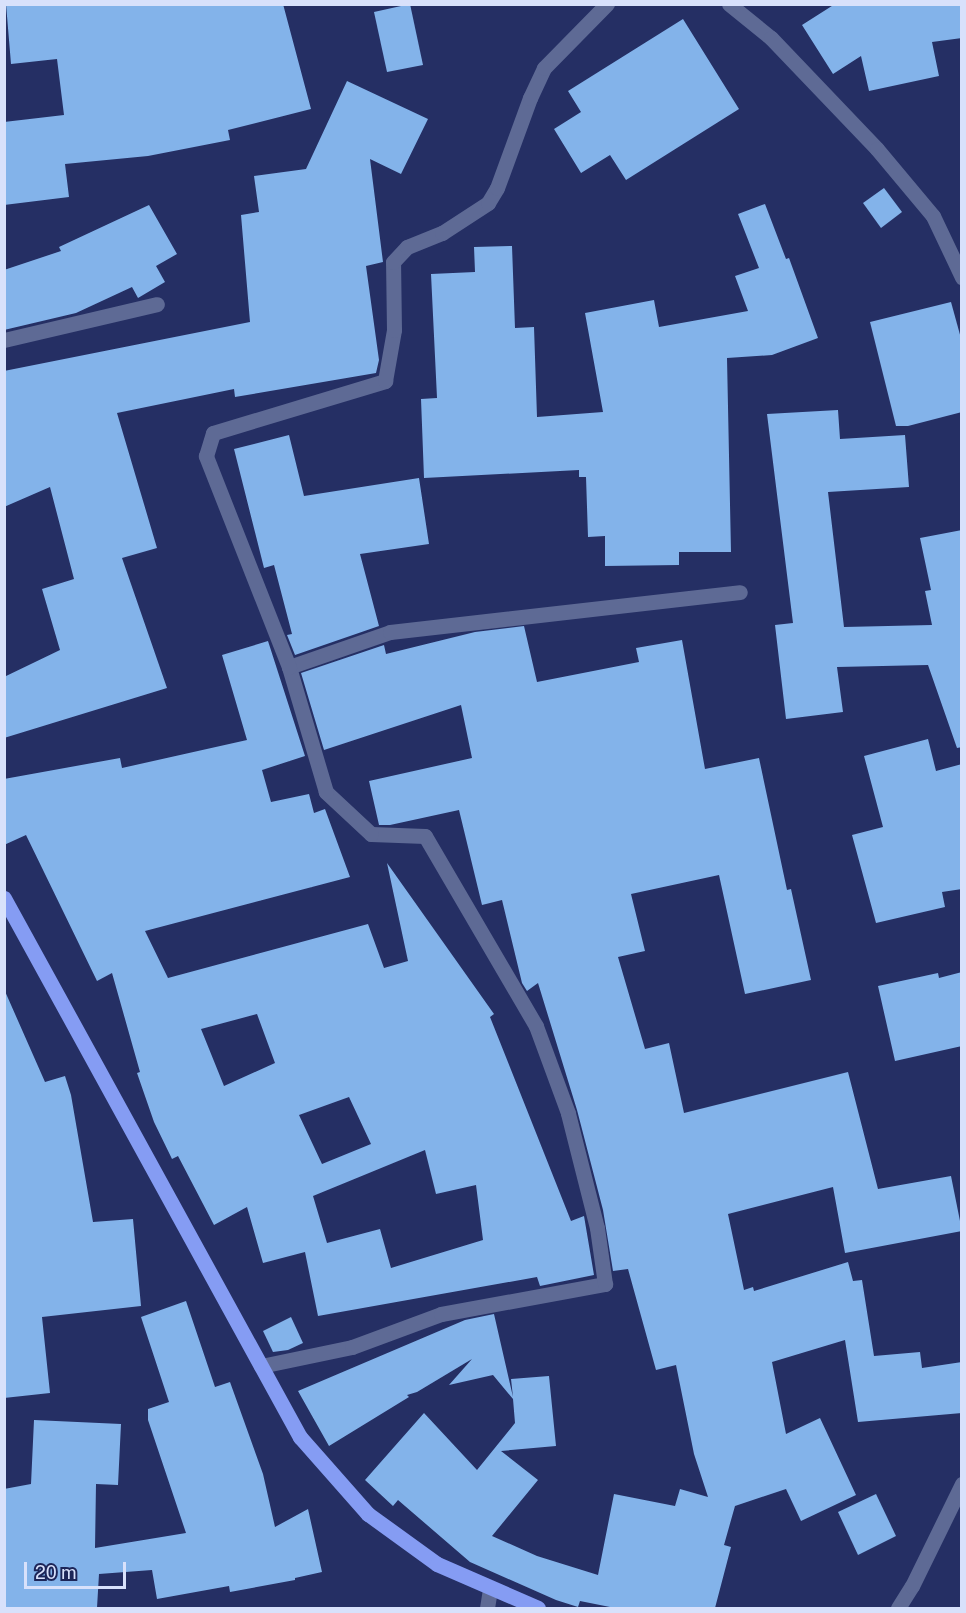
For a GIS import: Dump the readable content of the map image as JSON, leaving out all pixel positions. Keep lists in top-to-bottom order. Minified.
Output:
{"scale_bar":"20 m"}
